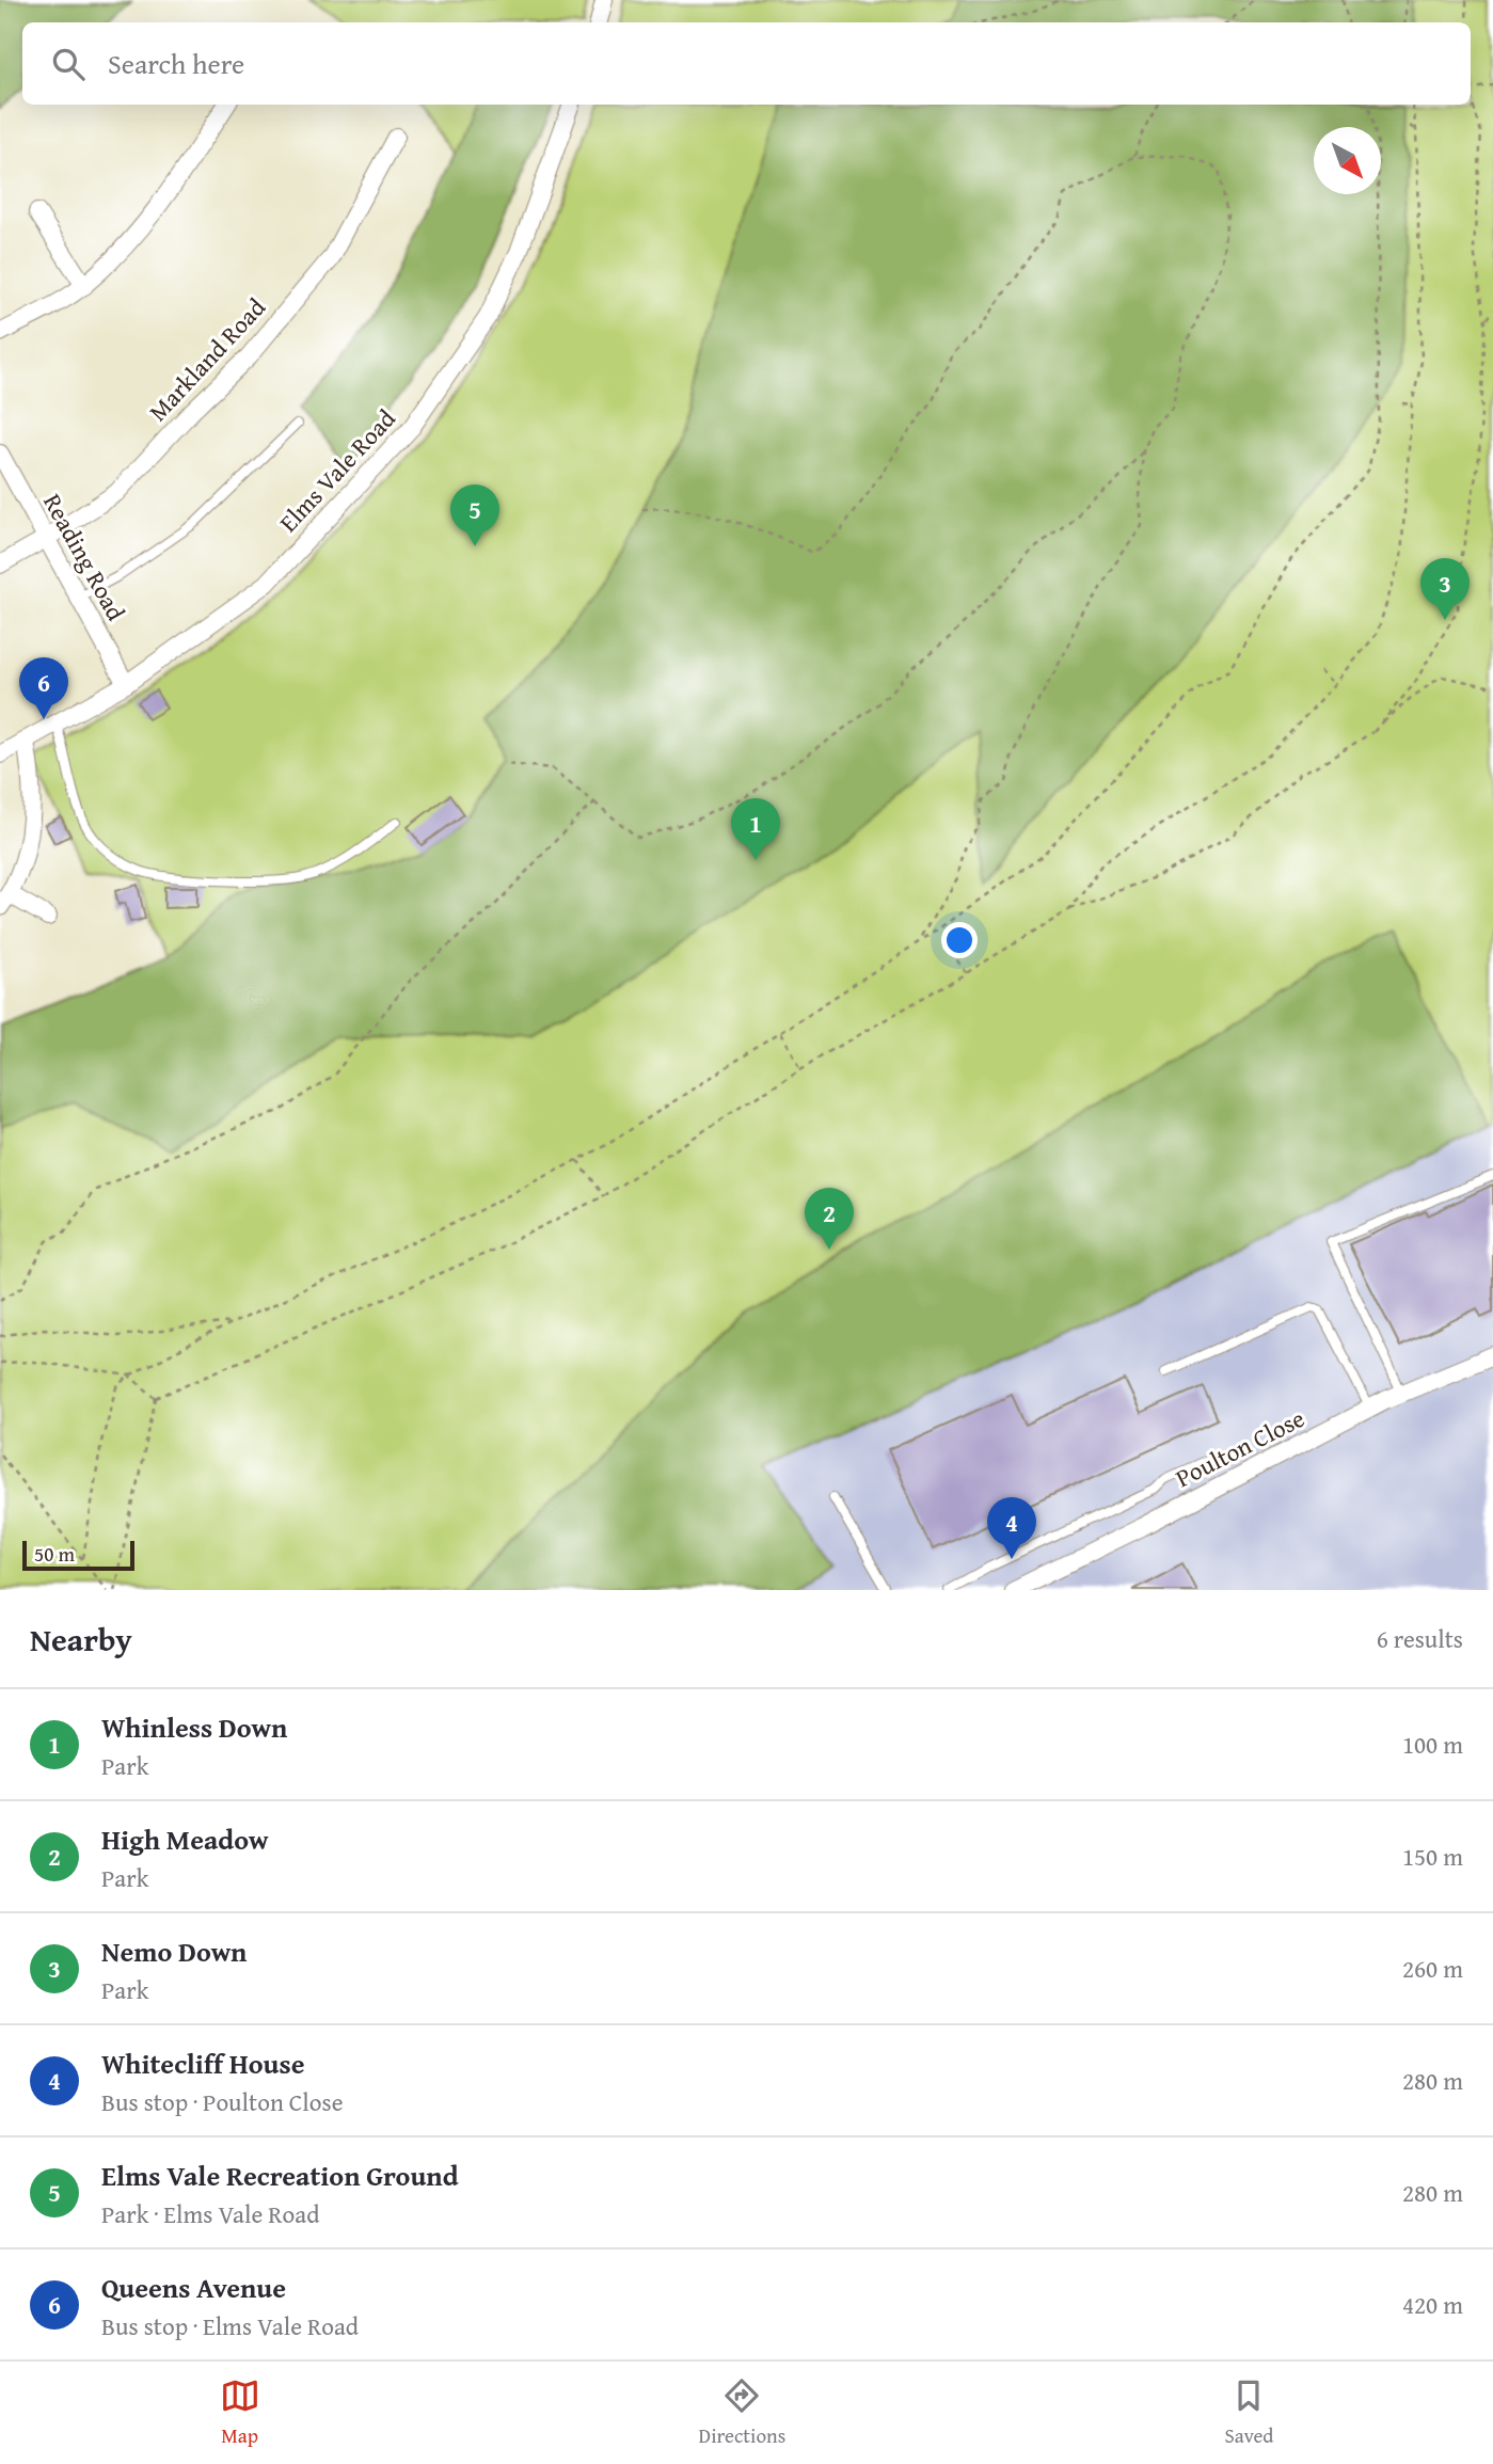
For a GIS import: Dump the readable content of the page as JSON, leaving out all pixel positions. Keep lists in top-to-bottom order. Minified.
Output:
{"streets":{"street":["Markland Road","Elms Vale Road","Reading Road","Poulton Close"]},"crossings":[["Markland Road","Reading Road"],["Elms Vale Road","Reading Road"]],"scale_bar":"50 m","north":"bottom right","page":{"search":"Search here","pins":["5","3","6","1","2","4"],"scale":"50 m","heading":["Nearby","6 results"],"list":[{"mark":"1","name":"Whinless Down","note":"Park","value":"100 m"},{"mark":"2","name":"High Meadow","note":"Park","value":"150 m"},{"mark":"3","name":"Nemo Down","note":"Park","value":"260 m"},{"mark":"4","name":"Whitecliff House","note":"Bus stop · Poulton Close","value":"280 m"},{"mark":"5","name":"Elms Vale Recreation Ground","note":"Park · Elms Vale Road","value":"280 m"},{"mark":"6","name":"Queens Avenue","note":"Bus stop · Elms Vale Road","value":"420 m"}],"nav":["Map","Directions","Saved"]}}
